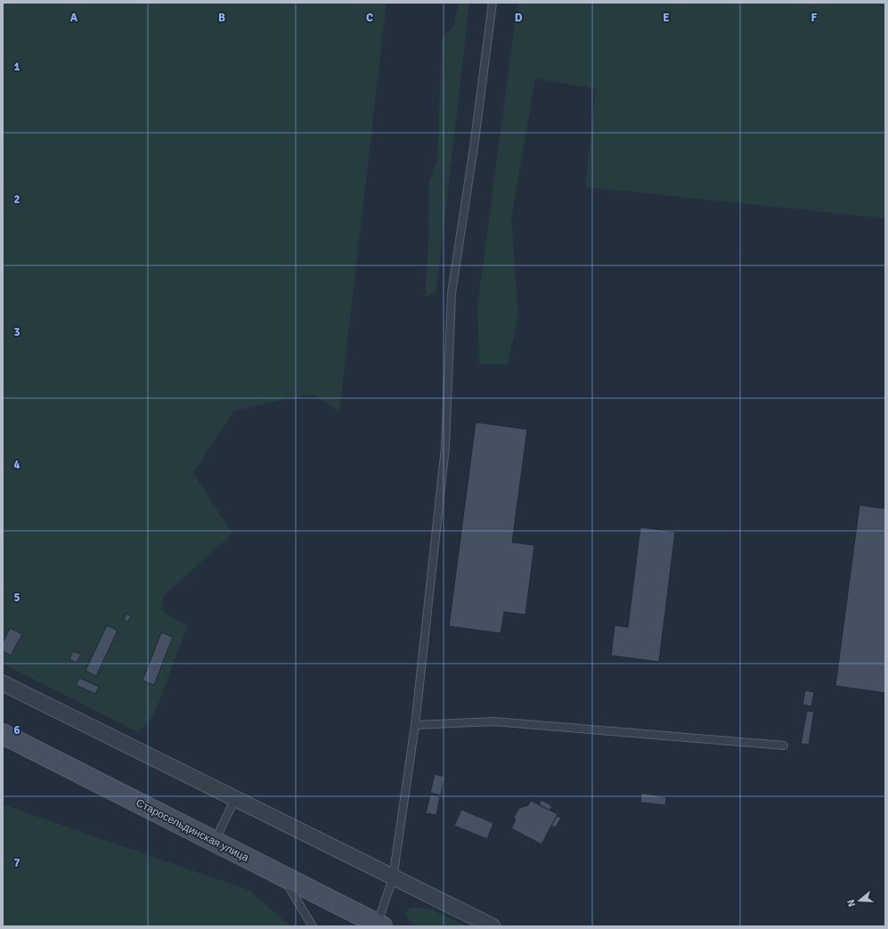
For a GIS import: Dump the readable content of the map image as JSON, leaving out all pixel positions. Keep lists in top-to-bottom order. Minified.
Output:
{"streets":{"main road":["Старосельдинская улица"]},"north":"left","grid":{"columns":["A","B","C","D","E","F"],"rows":["1","2","3","4","5","6","7"]}}
